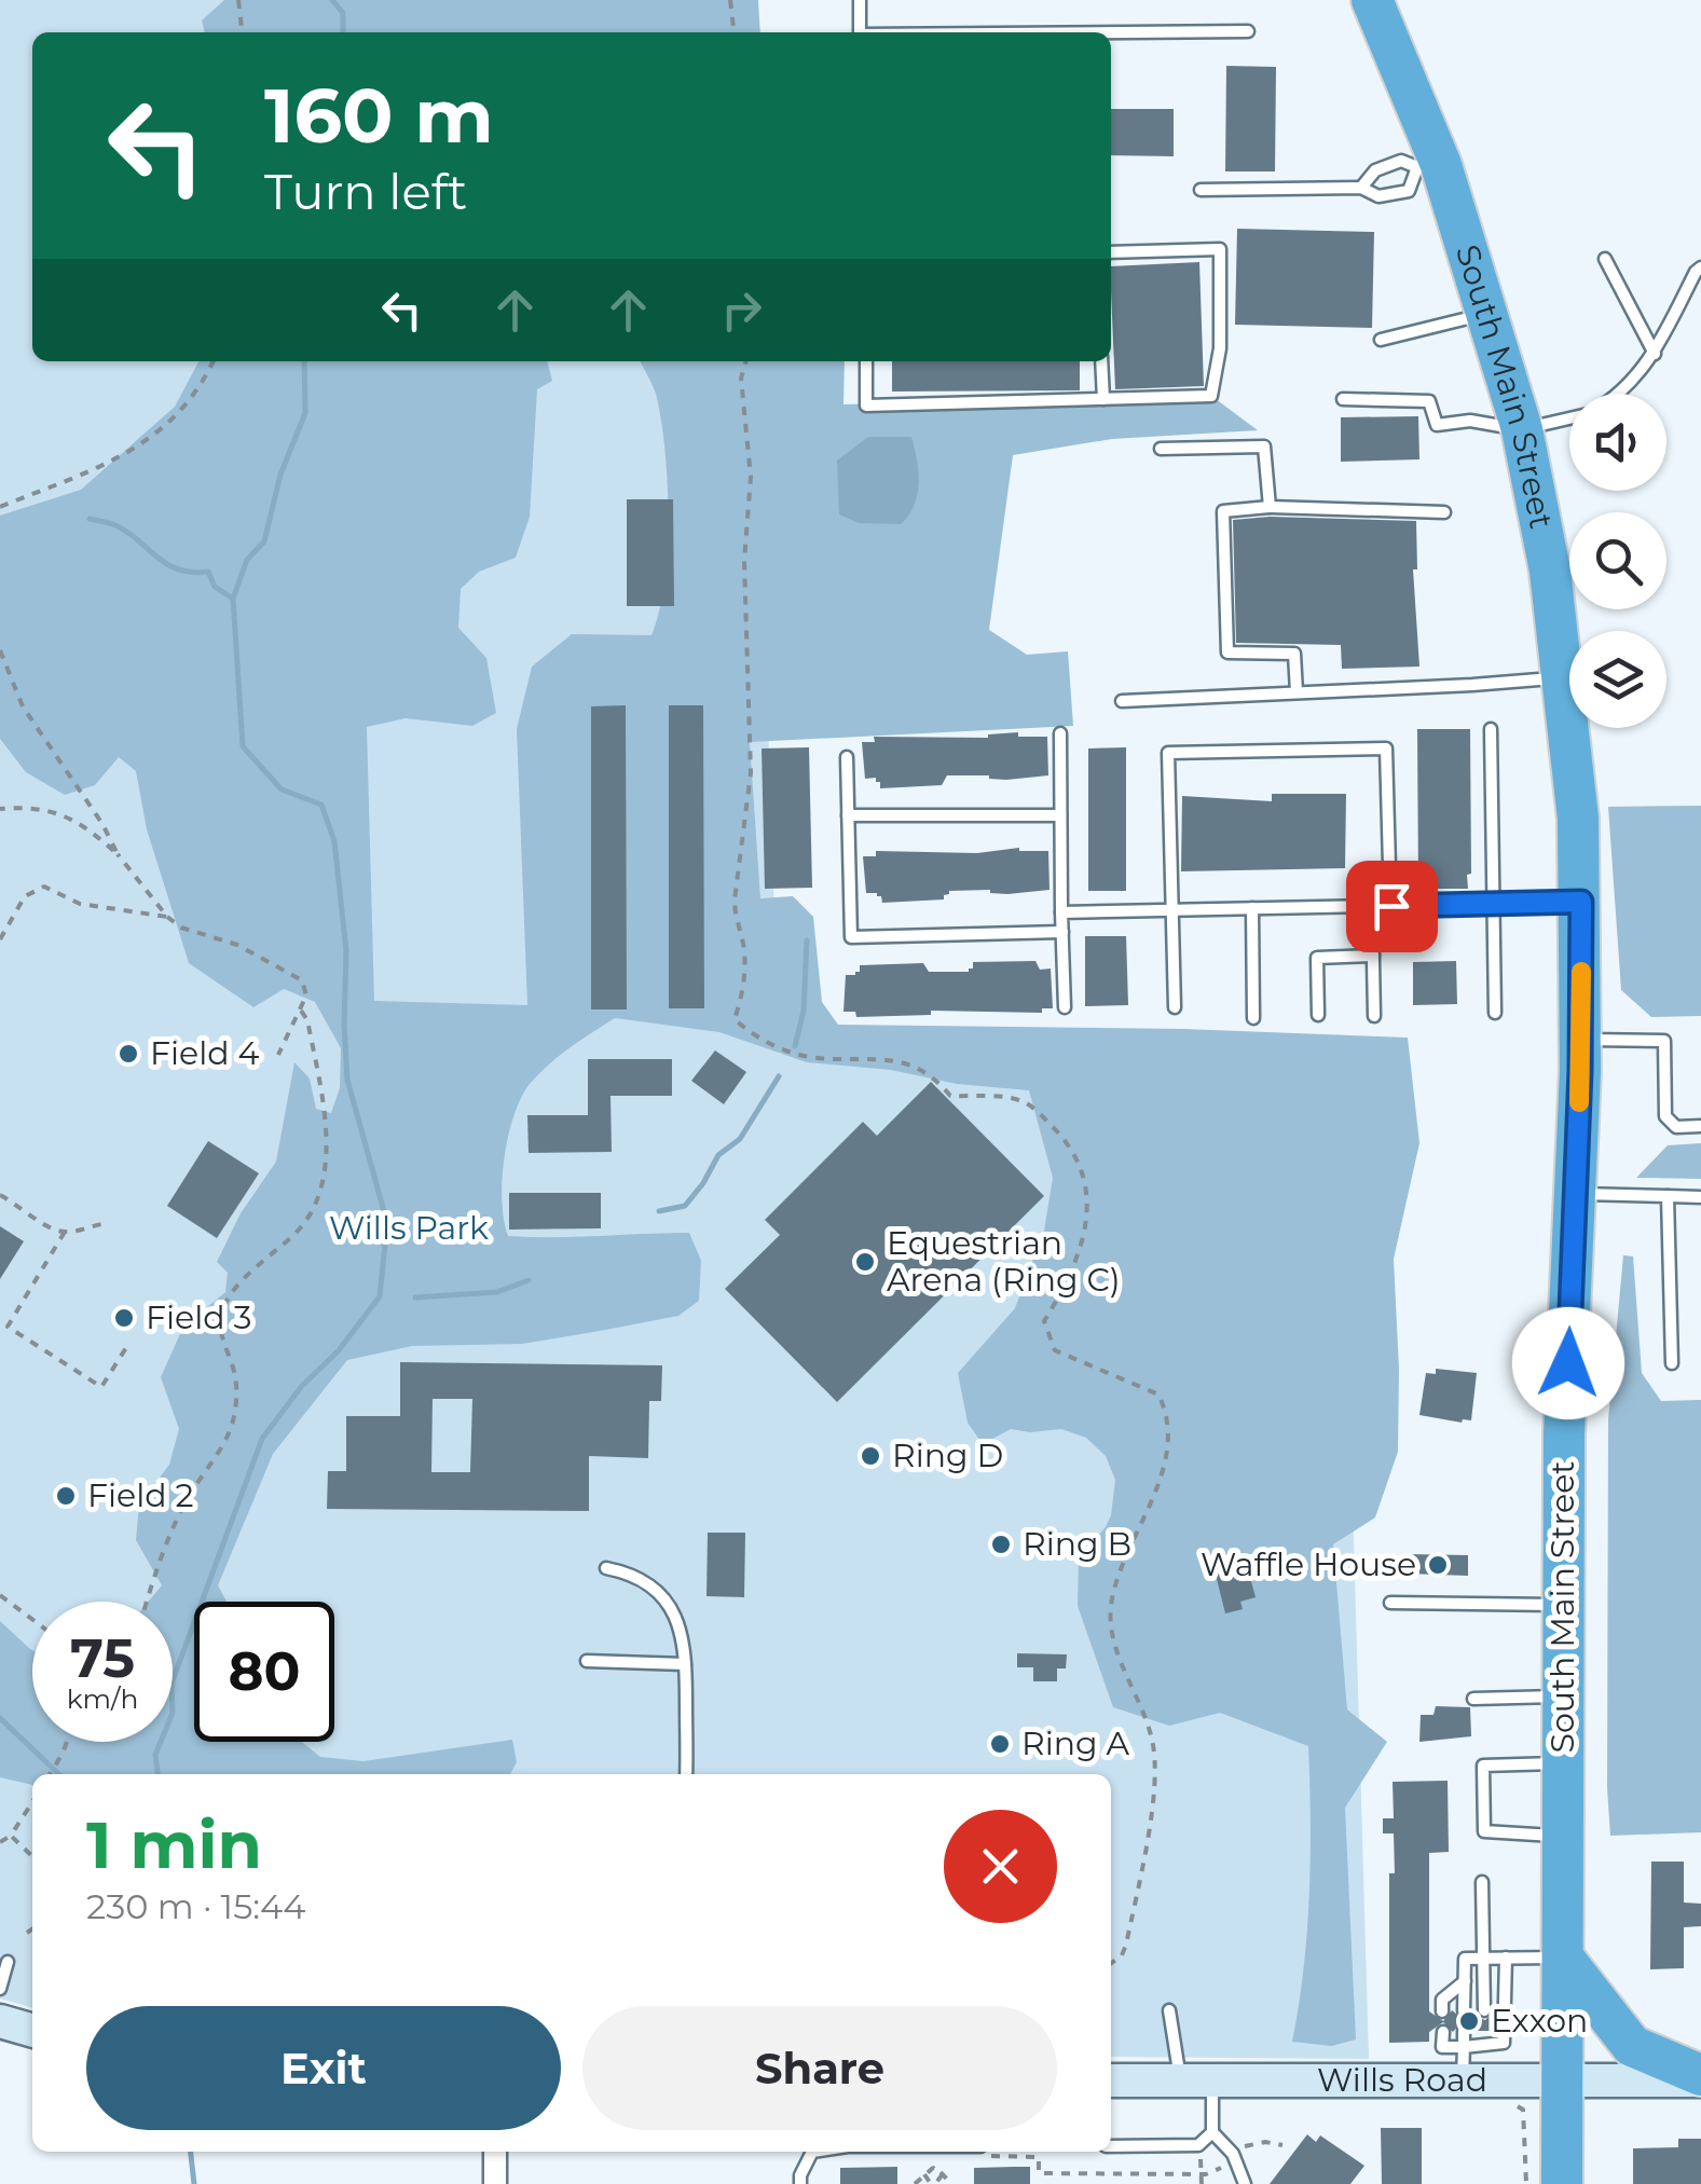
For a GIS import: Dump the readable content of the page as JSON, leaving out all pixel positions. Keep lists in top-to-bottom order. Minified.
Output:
{"streets":{"highway":["South Main Street"],"street":["Wills Road"]},"crossings":[["South Main Street","Wills Road"]],"parks":["Wills Park"],"places":["Field 4","Equestrian Arena (Ring C)","Field 3","Ring D","Field 2","Ring B","Waffle House","Ring A","Exxon"],"page":{"turn":["160 m","Turn left"],"speed":"75 km/h","limit":"80","heading":["1 min","230 m · 15:44"],"buttons":["Exit","Share"]}}
